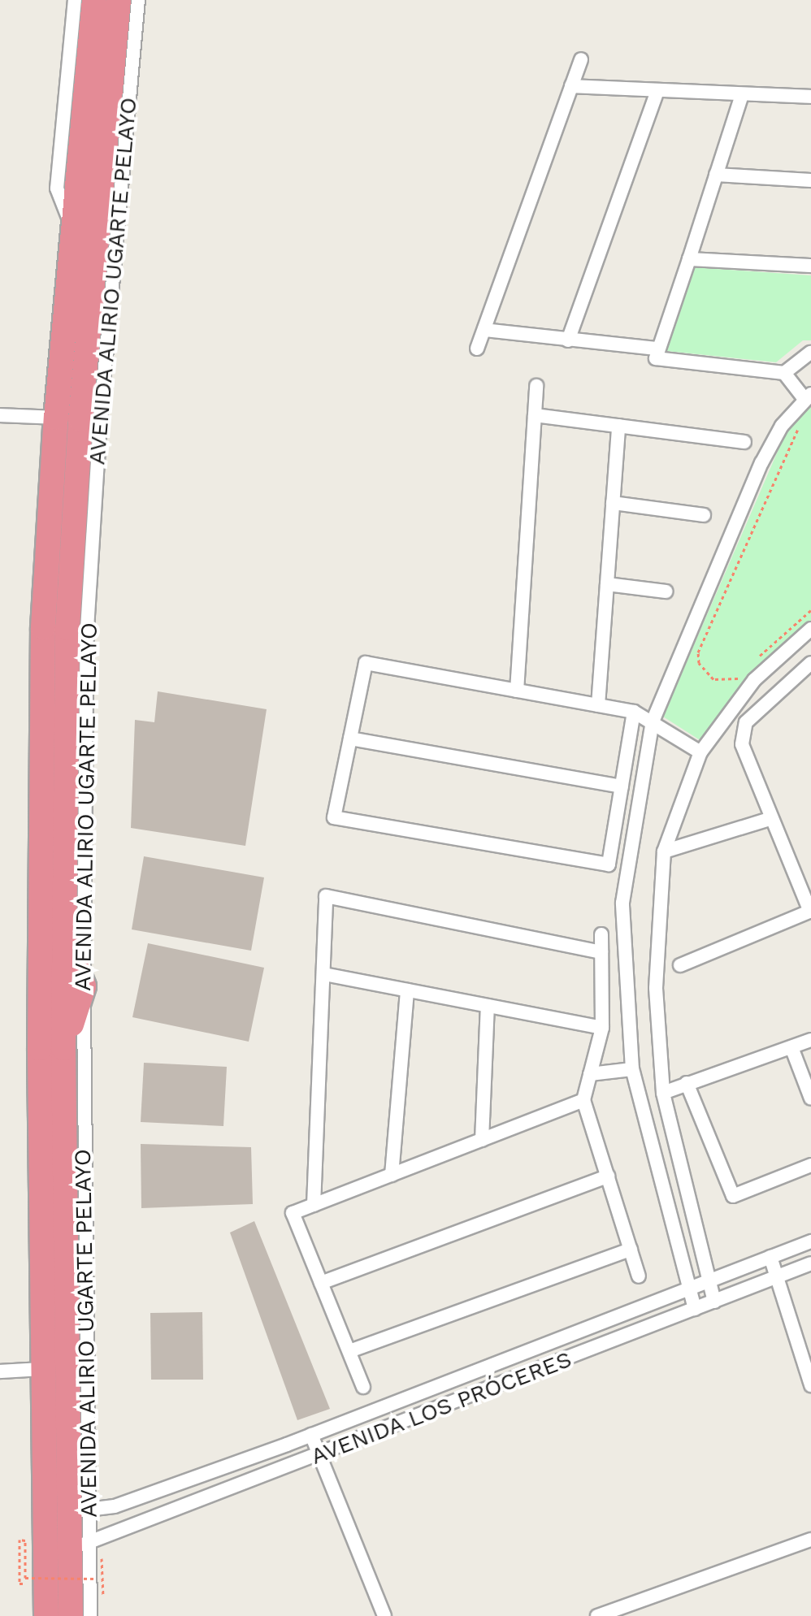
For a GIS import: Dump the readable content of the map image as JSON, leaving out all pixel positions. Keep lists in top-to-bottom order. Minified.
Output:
{"streets":{"highway":["AVENIDA ALIRIO UGARTE PELAYO"],"street":["AVENIDA LOS PRÓCERES"]},"crossings":[["AVENIDA ALIRIO UGARTE PELAYO","AVENIDA LOS PRÓCERES"]]}
